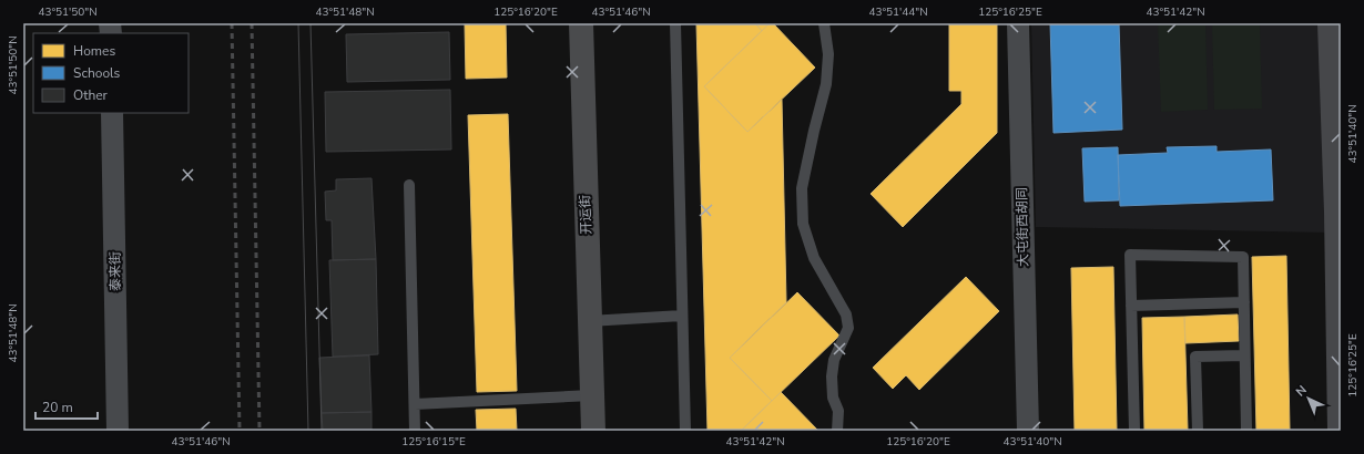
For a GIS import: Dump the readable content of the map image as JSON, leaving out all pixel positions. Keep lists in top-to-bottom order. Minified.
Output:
{"streets":{"main road":["开运街"],"street":["大屯街西胡同","泰来街"]},"legend":["Homes","Schools","Other"],"scale_bar":"20 m","north":"top left","coordinates":["43°51'50\"N","43°51'48\"N","125°16'20\"E","43°51'46\"N","43°51'44\"N","125°16'25\"E","43°51'42\"N","43°51'40\"N","125°16'15\"E"]}
